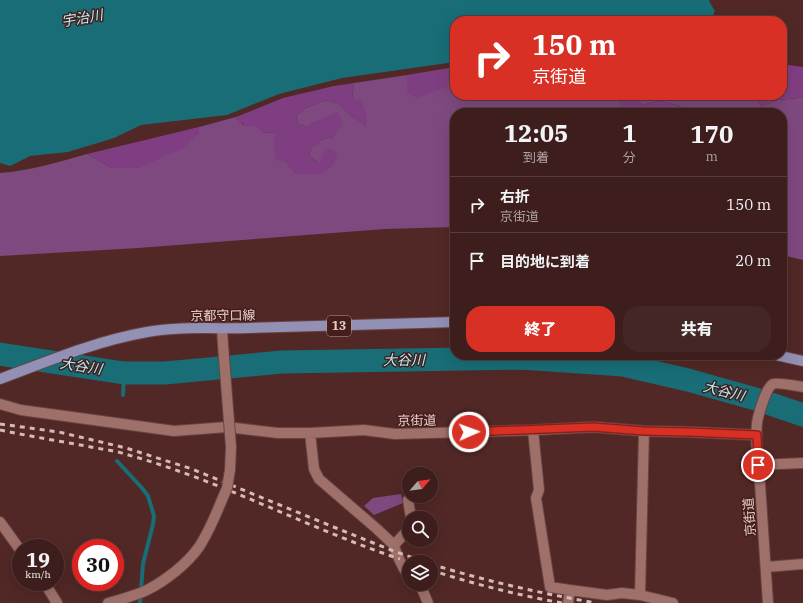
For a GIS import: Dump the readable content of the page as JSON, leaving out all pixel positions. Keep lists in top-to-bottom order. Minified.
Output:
{"streets":{"main road":["京都守口線","13"],"street":["京街道"]},"water":["宇治川","大谷川"],"north":"top right","page":{"turn":["150 m","京街道"],"eta":["12:05","到着","1","分","170","m"],"list":[{"name":"右折","note":"京街道","value":"150 m"},{"name":"目的地に到着","value":"20 m"}],"buttons":["終了","共有"],"speed":"19 km/h","limit":"30"}}
